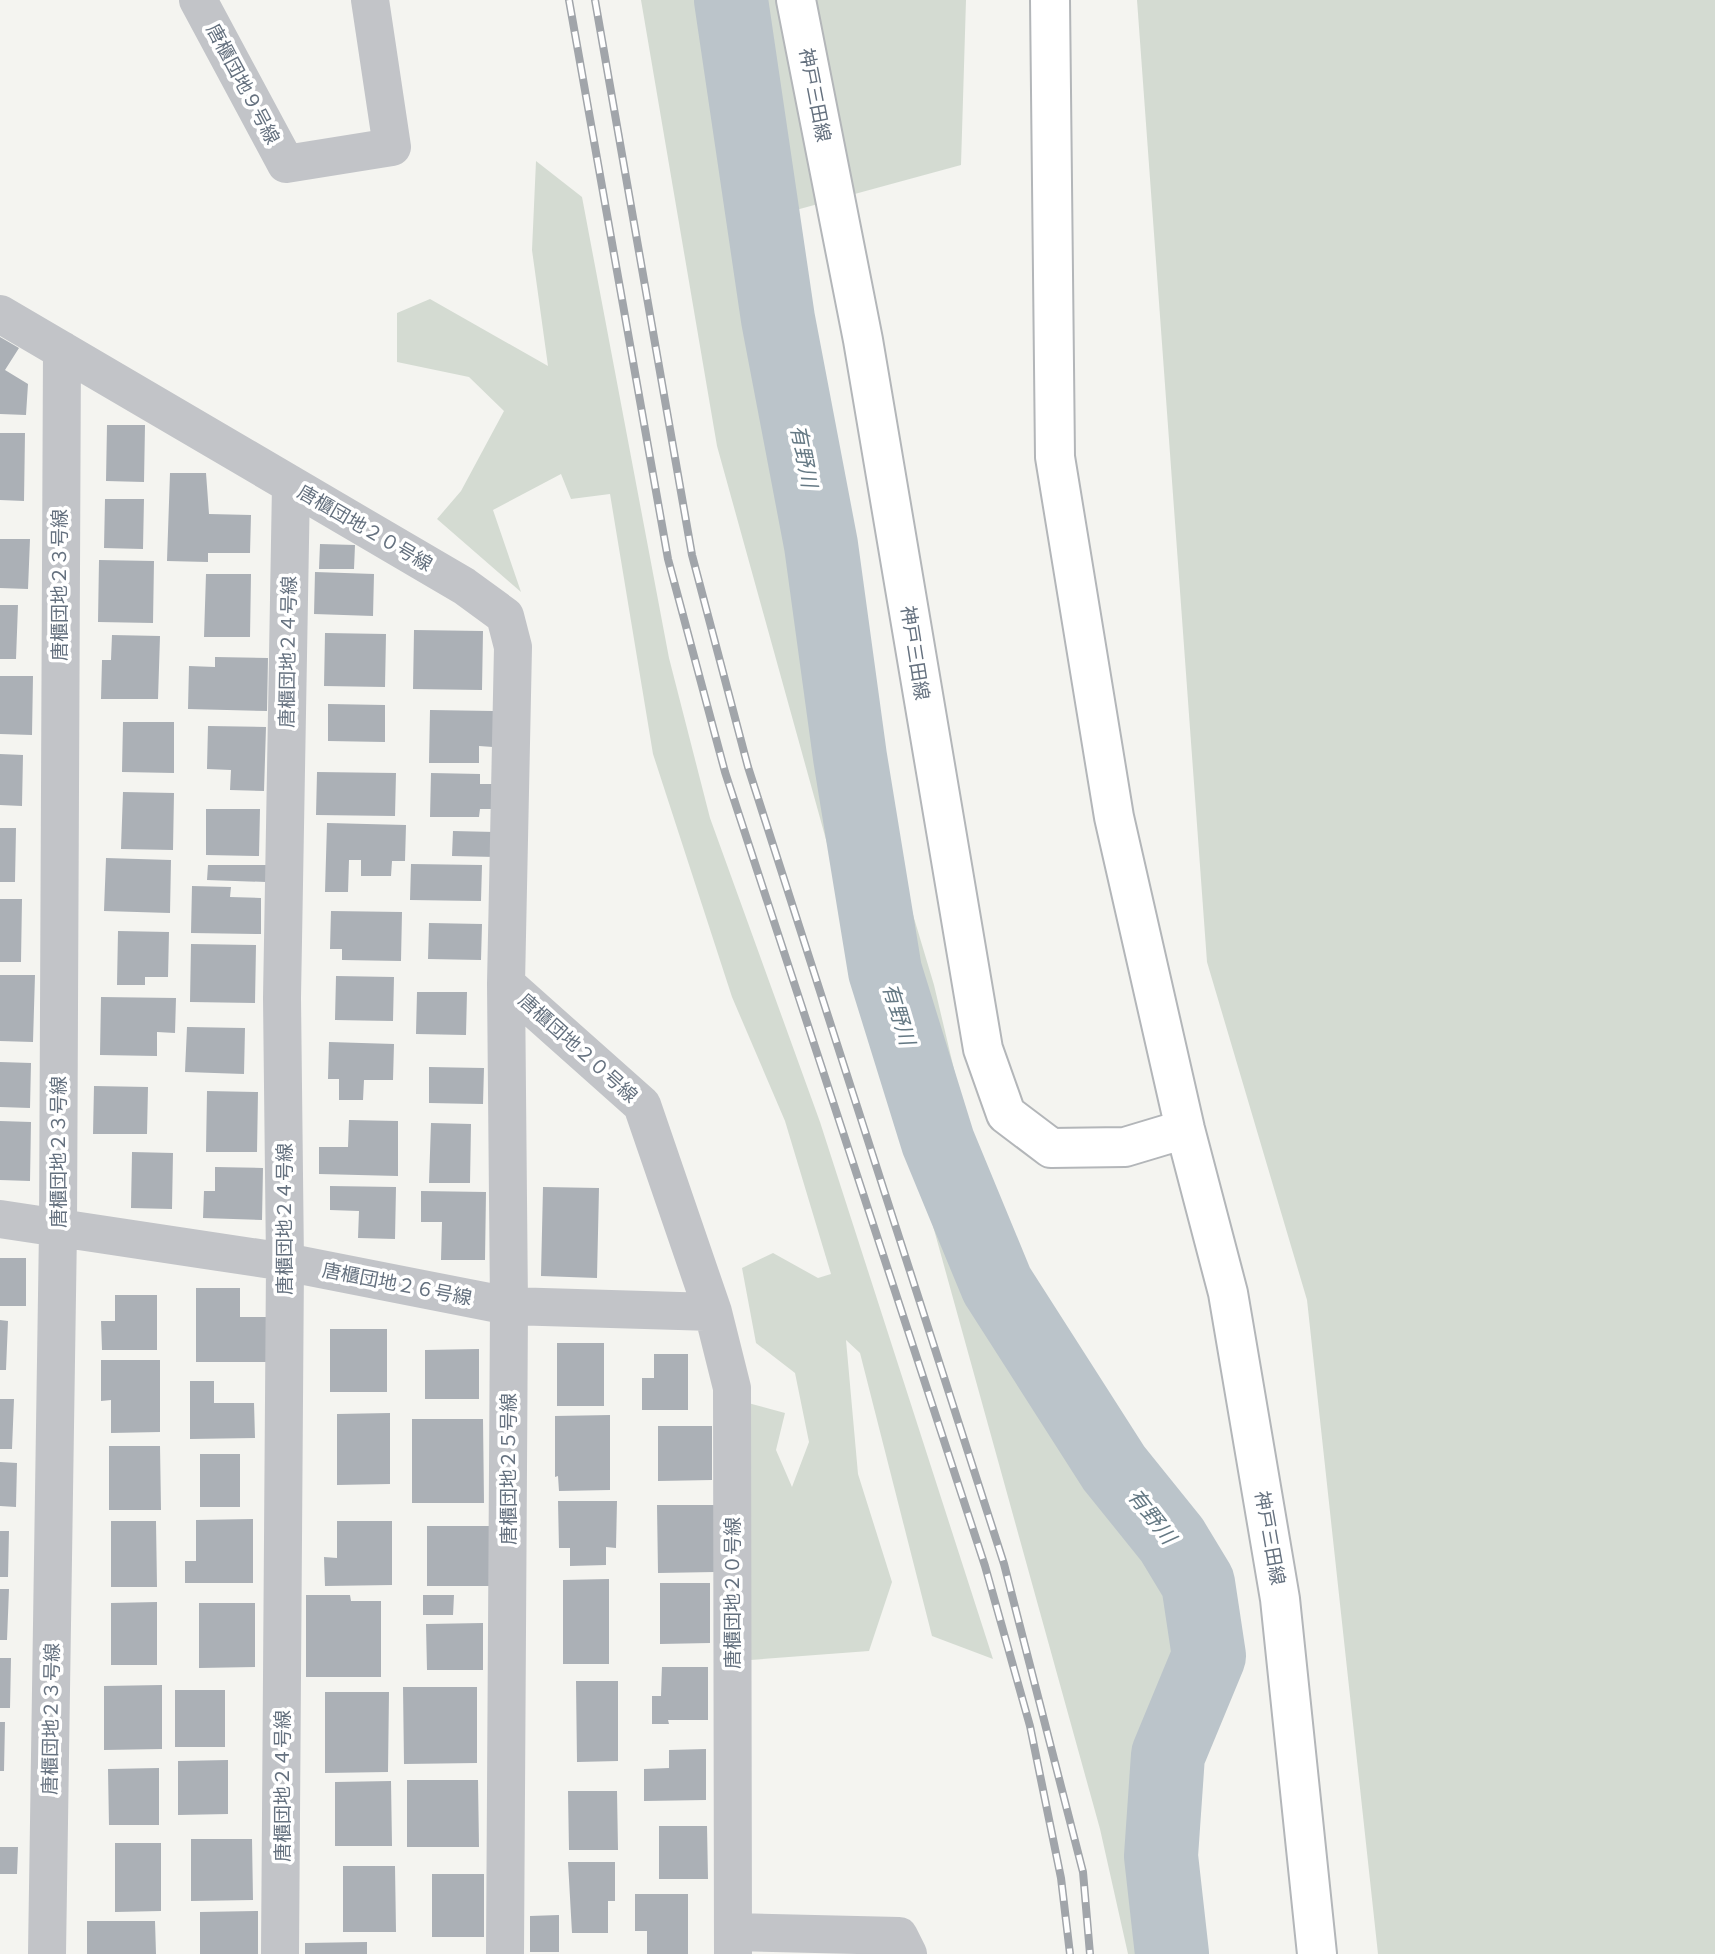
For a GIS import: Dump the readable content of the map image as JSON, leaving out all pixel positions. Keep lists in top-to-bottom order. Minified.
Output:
{"streets":{"main road":["神戸三田線"],"street":["唐櫃団地９号線","唐櫃団地２０号線","唐櫃団地２３号線","唐櫃団地２４号線","唐櫃団地２６号線","唐櫃団地２５号線"]},"crossings":[["唐櫃団地２０号線","唐櫃団地２３号線"],["唐櫃団地２０号線","唐櫃団地２４号線"],["唐櫃団地２０号線","唐櫃団地２６号線"],["唐櫃団地２０号線","唐櫃団地２５号線"],["唐櫃団地２３号線","唐櫃団地２６号線"],["唐櫃団地２４号線","唐櫃団地２６号線"],["唐櫃団地２６号線","唐櫃団地２５号線"]],"water":["有野川"]}
